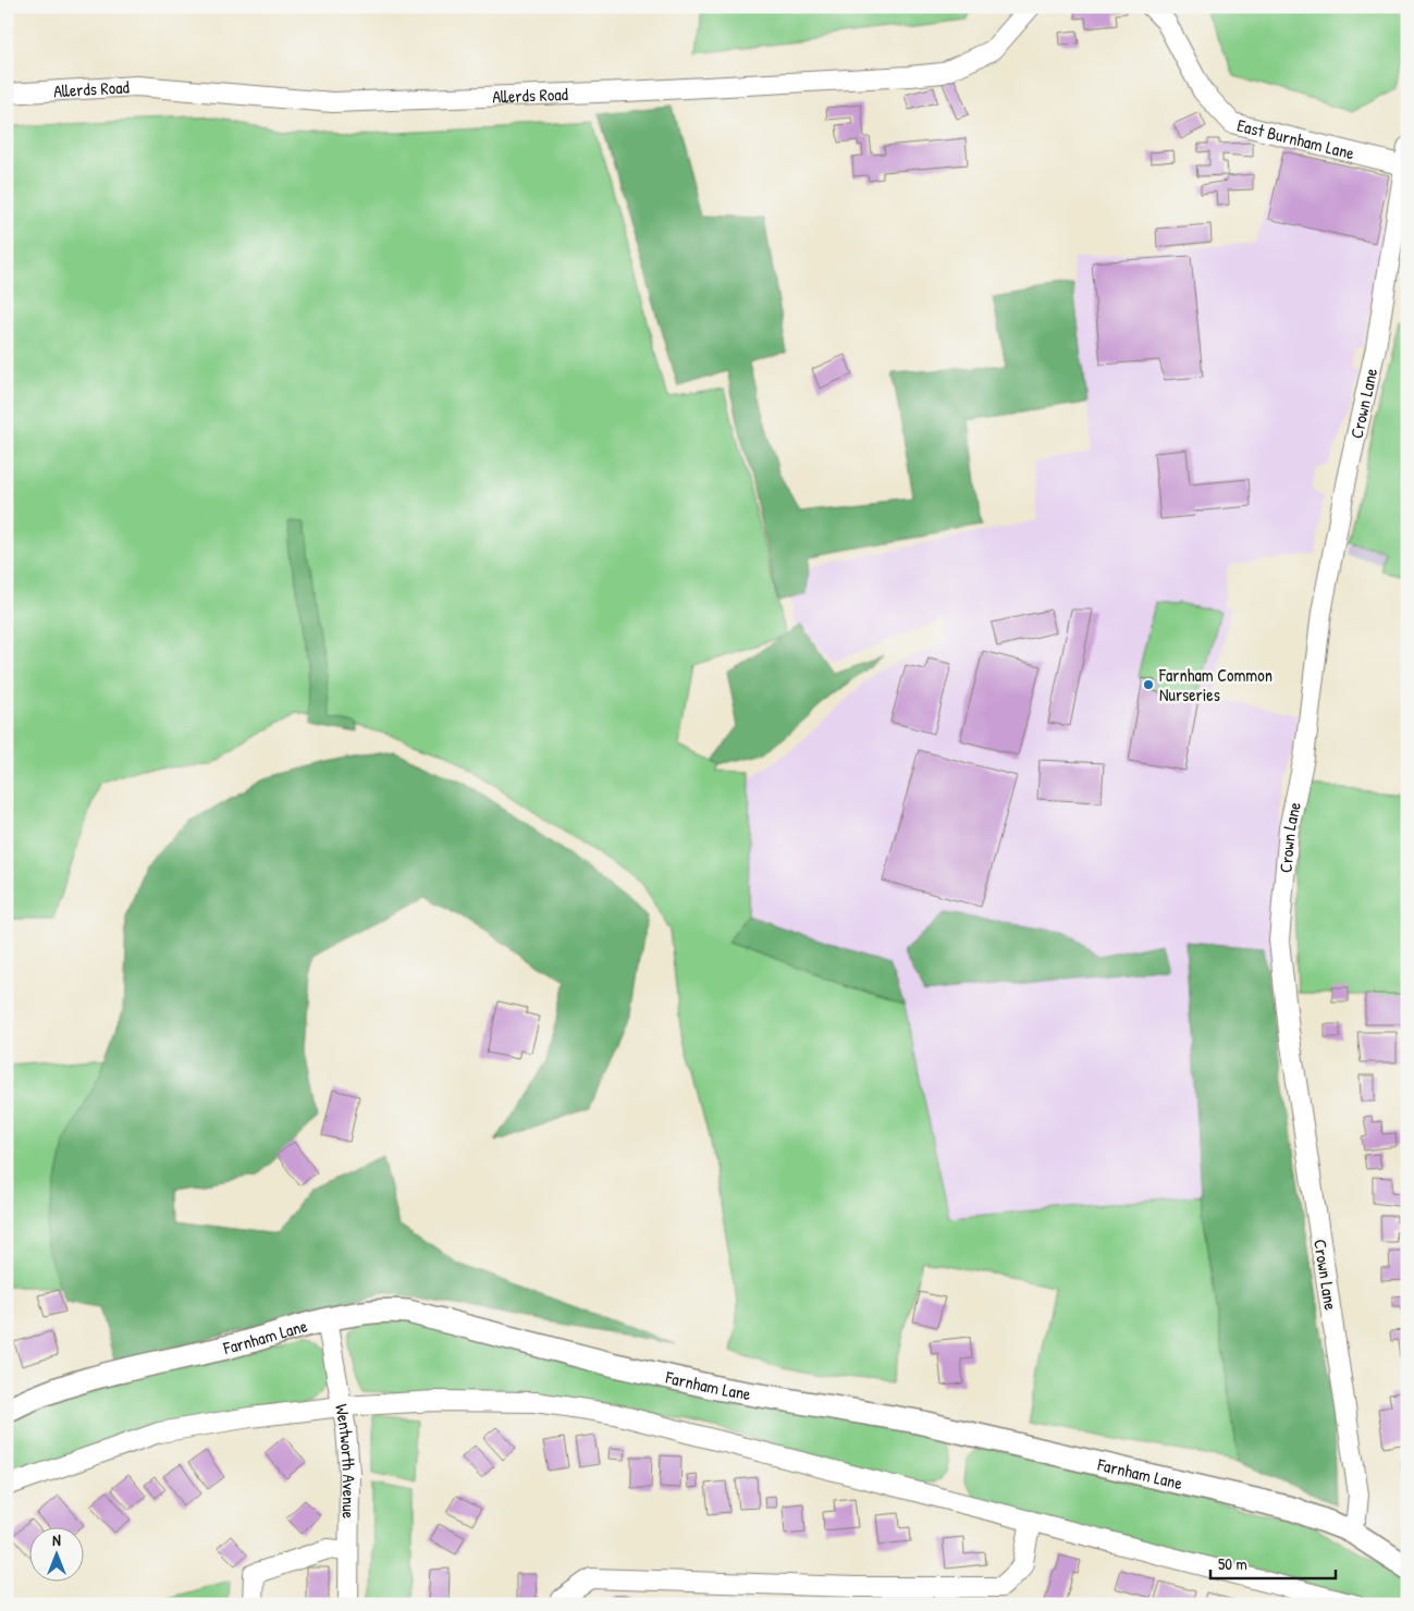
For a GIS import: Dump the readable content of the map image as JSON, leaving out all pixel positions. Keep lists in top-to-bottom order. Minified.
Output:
{"streets":{"street":["Allerds Road","East Burnham Lane","Crown Lane","Farnham Lane","Wentworth Avenue"]},"crossings":[["East Burnham Lane","Crown Lane"],["Crown Lane","Farnham Lane"],["Farnham Lane","Wentworth Avenue"]],"places":["Farnham Common Nurseries"],"scale_bar":"50 m","north":"top"}
